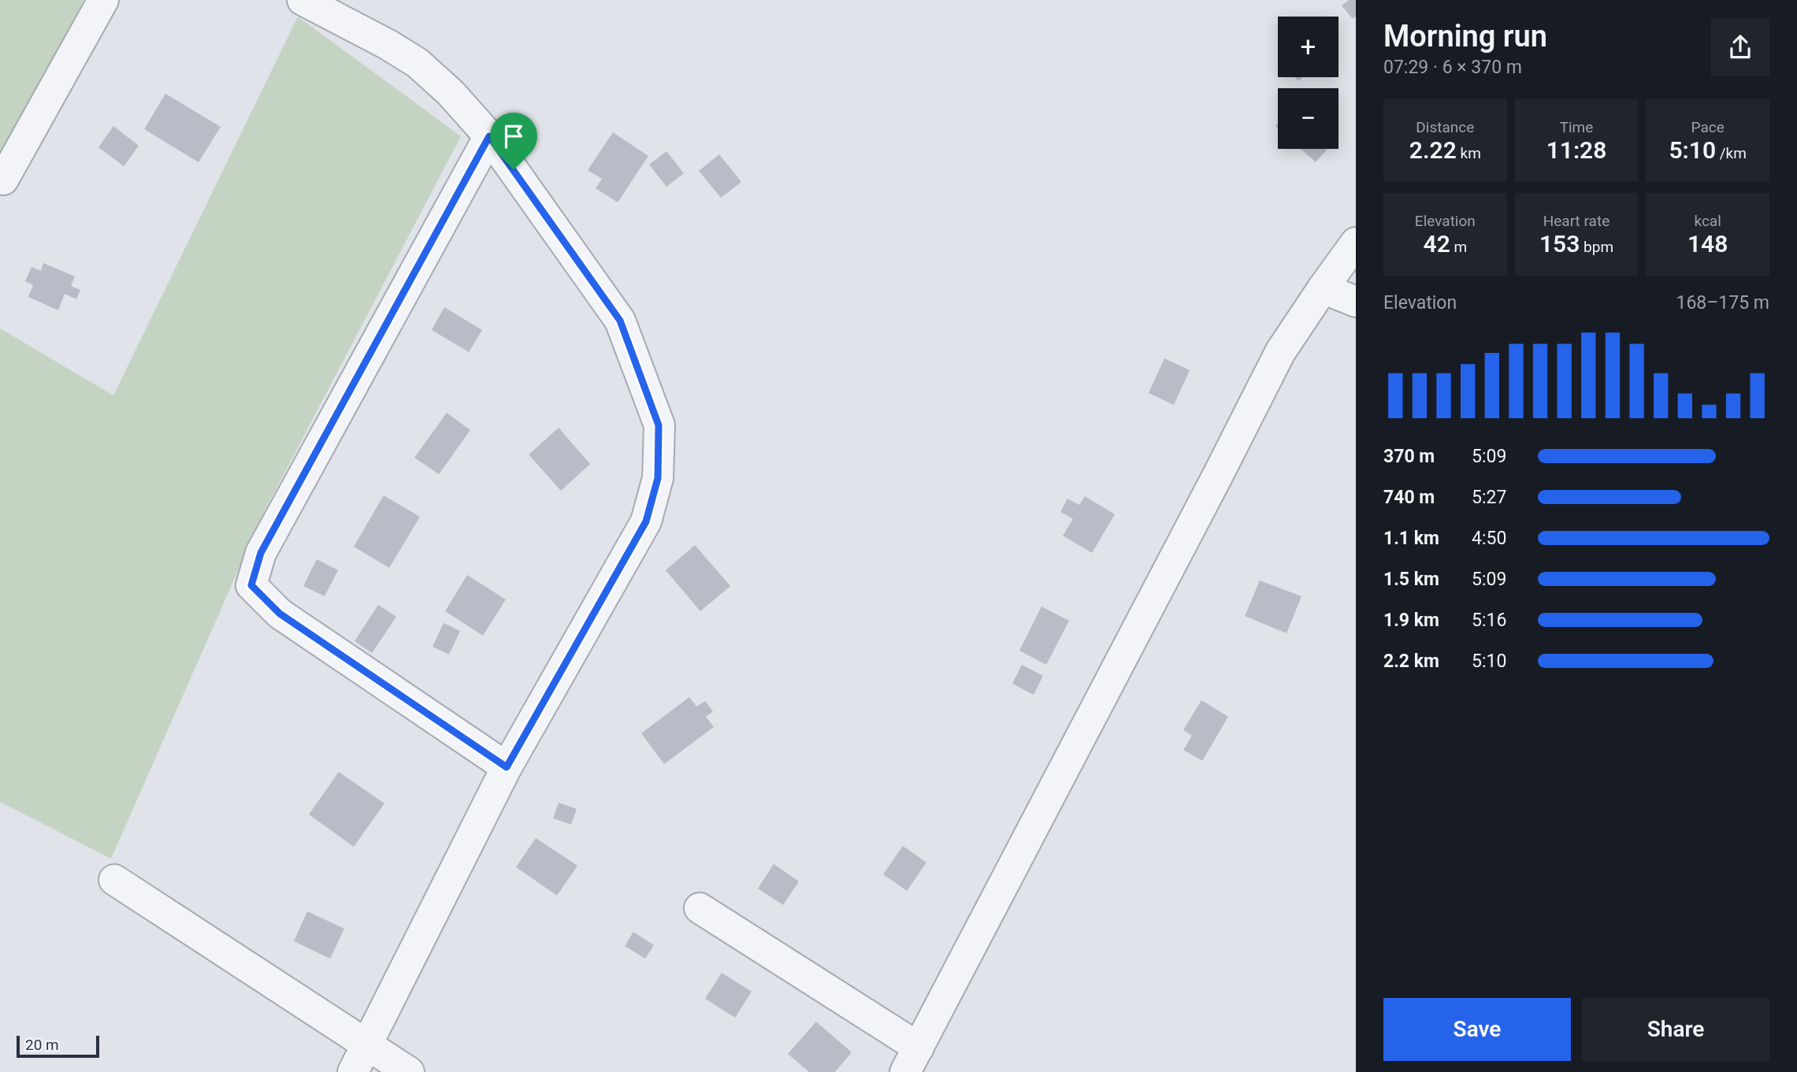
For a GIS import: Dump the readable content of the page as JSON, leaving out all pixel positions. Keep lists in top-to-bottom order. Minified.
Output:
{"scale_bar":"20 m","page":{"heading":["Morning run","07:29 · 6 × 370 m"],"map_buttons":["+","−"],"stats":[["Distance","2.22 km"],["Time","11:28"],["Pace","5:10 /km"],["Elevation","42 m"],["Heart rate","153 bpm"],["kcal","148"]],"chart":["Elevation","168–175 m"],"list":[{"name":"370 m","note":"5:09"},{"name":"740 m","note":"5:27"},{"name":"1.1 km","note":"4:50"},{"name":"1.5 km","note":"5:09"},{"name":"1.9 km","note":"5:16"},{"name":"2.2 km","note":"5:10"}],"buttons":["Save","Share"],"scale":"20 m"}}
